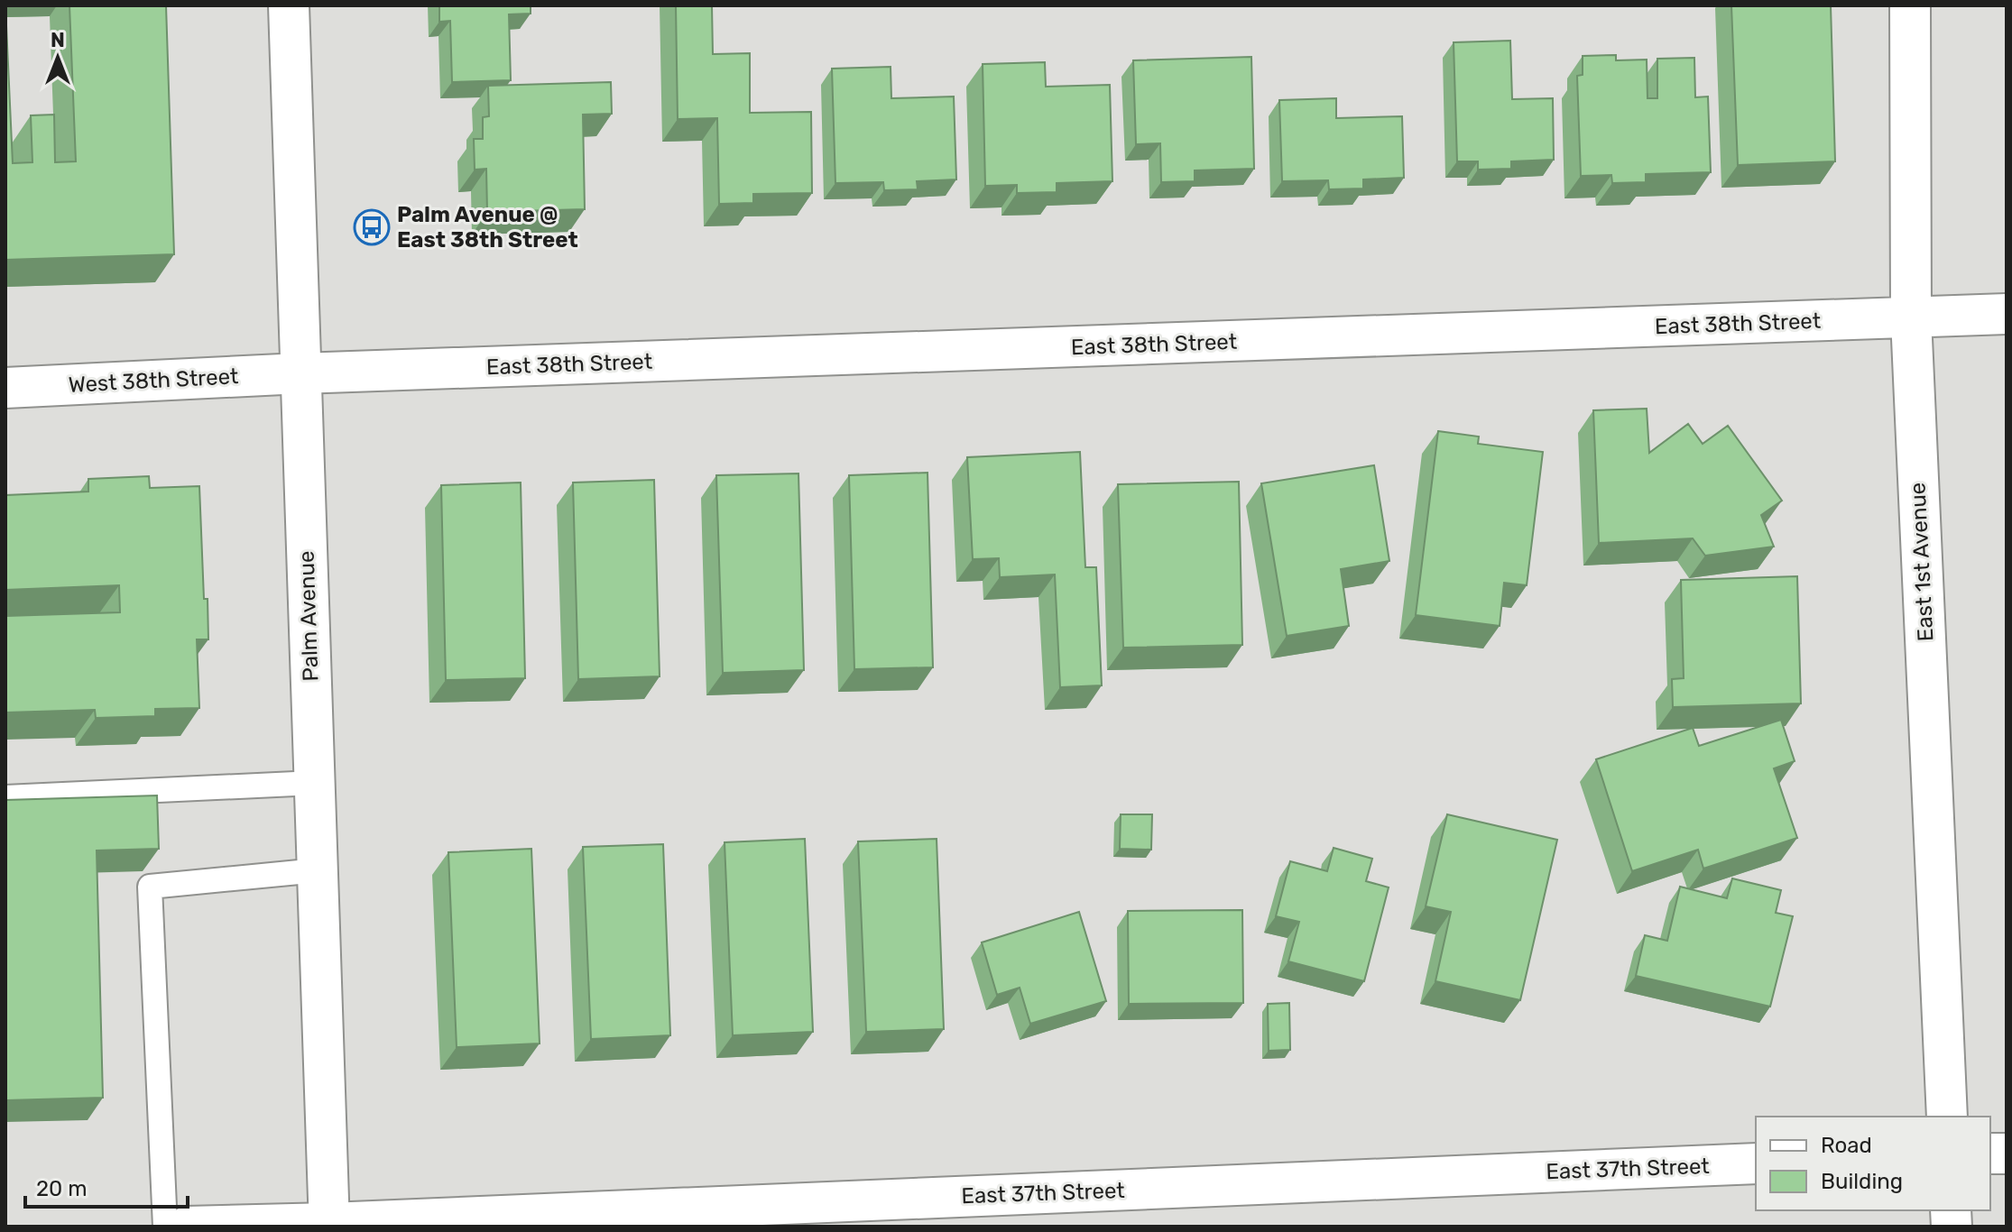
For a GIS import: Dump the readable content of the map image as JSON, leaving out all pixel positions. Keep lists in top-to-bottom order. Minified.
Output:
{"streets":{"street":["East 38th Street","West 38th Street","East 1st Avenue","Palm Avenue","East 37th Street"]},"crossings":[["East 38th Street","West 38th Street"],["East 38th Street","East 1st Avenue"],["East 38th Street","Palm Avenue"],["West 38th Street","Palm Avenue"],["Palm Avenue","East 37th Street"]],"places":{"bus stop":["Palm Avenue @ East 38th Street"]},"legend":["Road","Building"],"scale_bar":"20 m","north":"top"}
